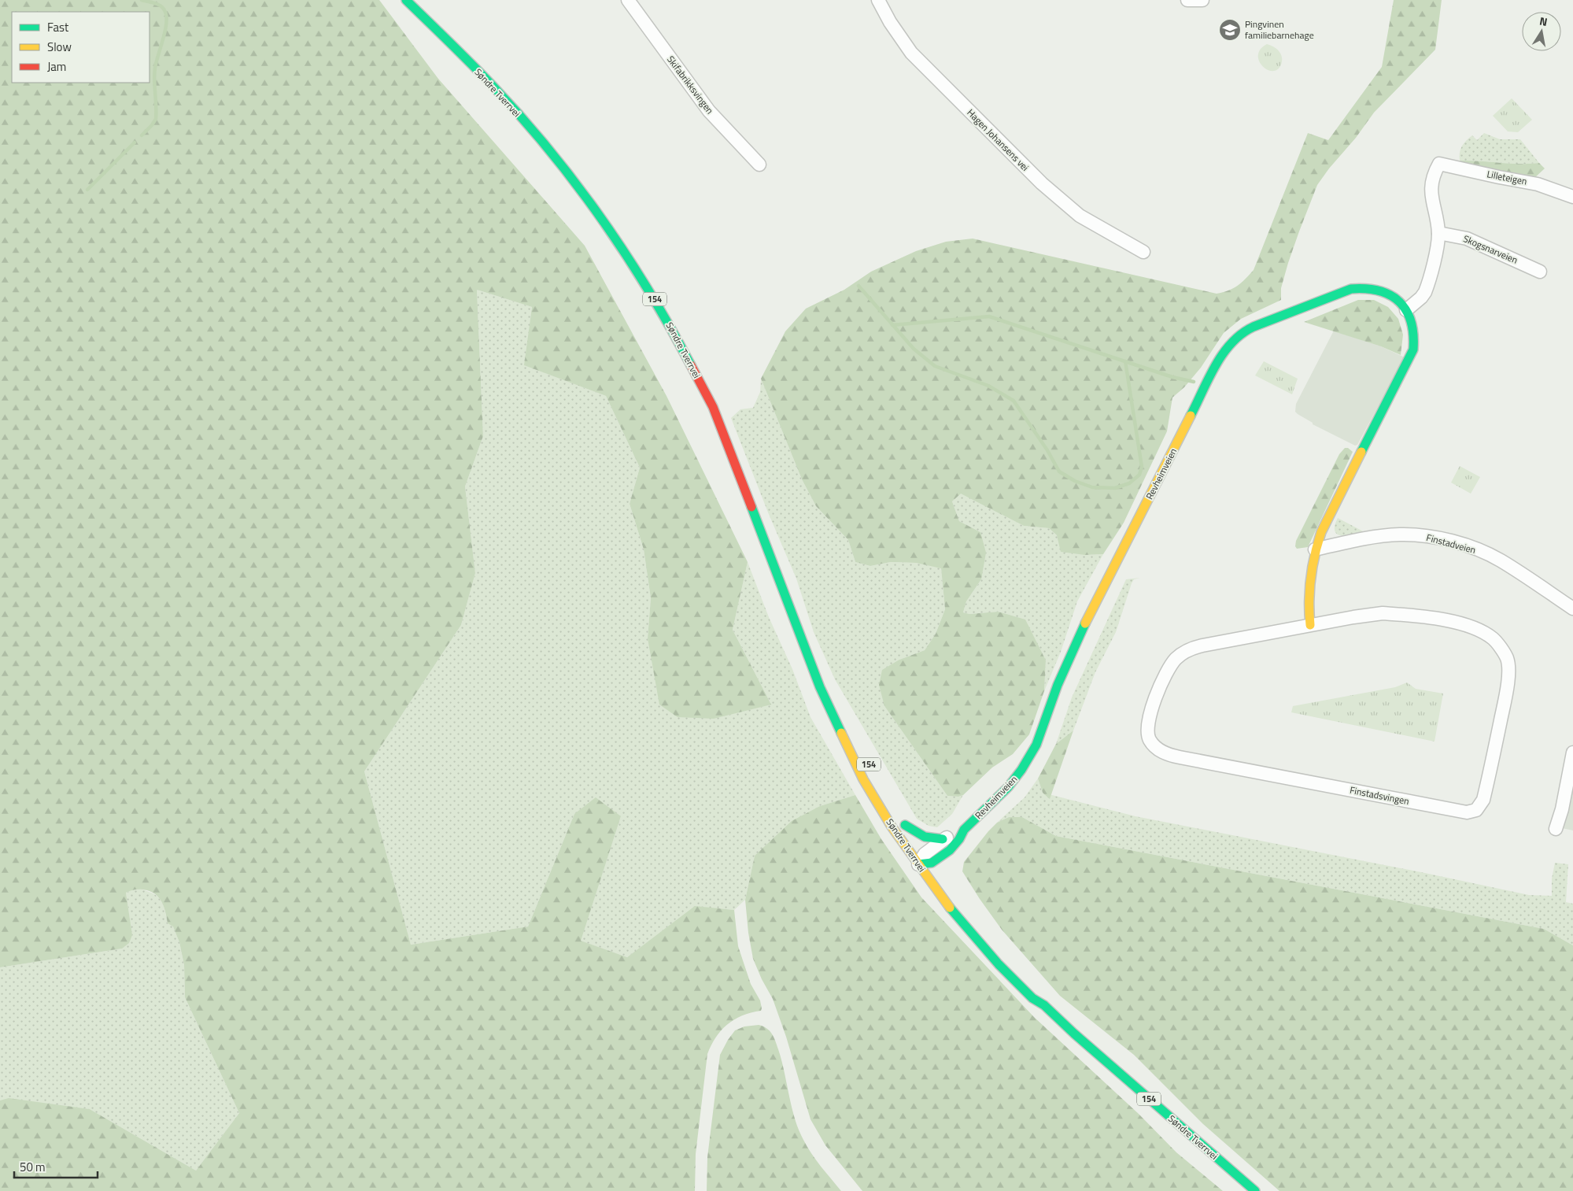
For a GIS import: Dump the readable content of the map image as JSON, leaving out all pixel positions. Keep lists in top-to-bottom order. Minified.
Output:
{"streets":{"main road":["Søndre Tverrvei","154","Revheimveien"],"street":["Skifabrikksvingen","Hagen Johansens vei","Lilleteigen","Skogsnarveien","Finstadveien","Finstadsvingen"]},"crossings":[["Søndre Tverrvei","Revheimveien"],["Lilleteigen","Skogsnarveien"],["Revheimveien","Finstadveien"]],"places":{"school or university":["Pingvinen familiebarnehage"]},"legend":["Fast","Slow","Jam"],"scale_bar":"50 m","north":"top"}
